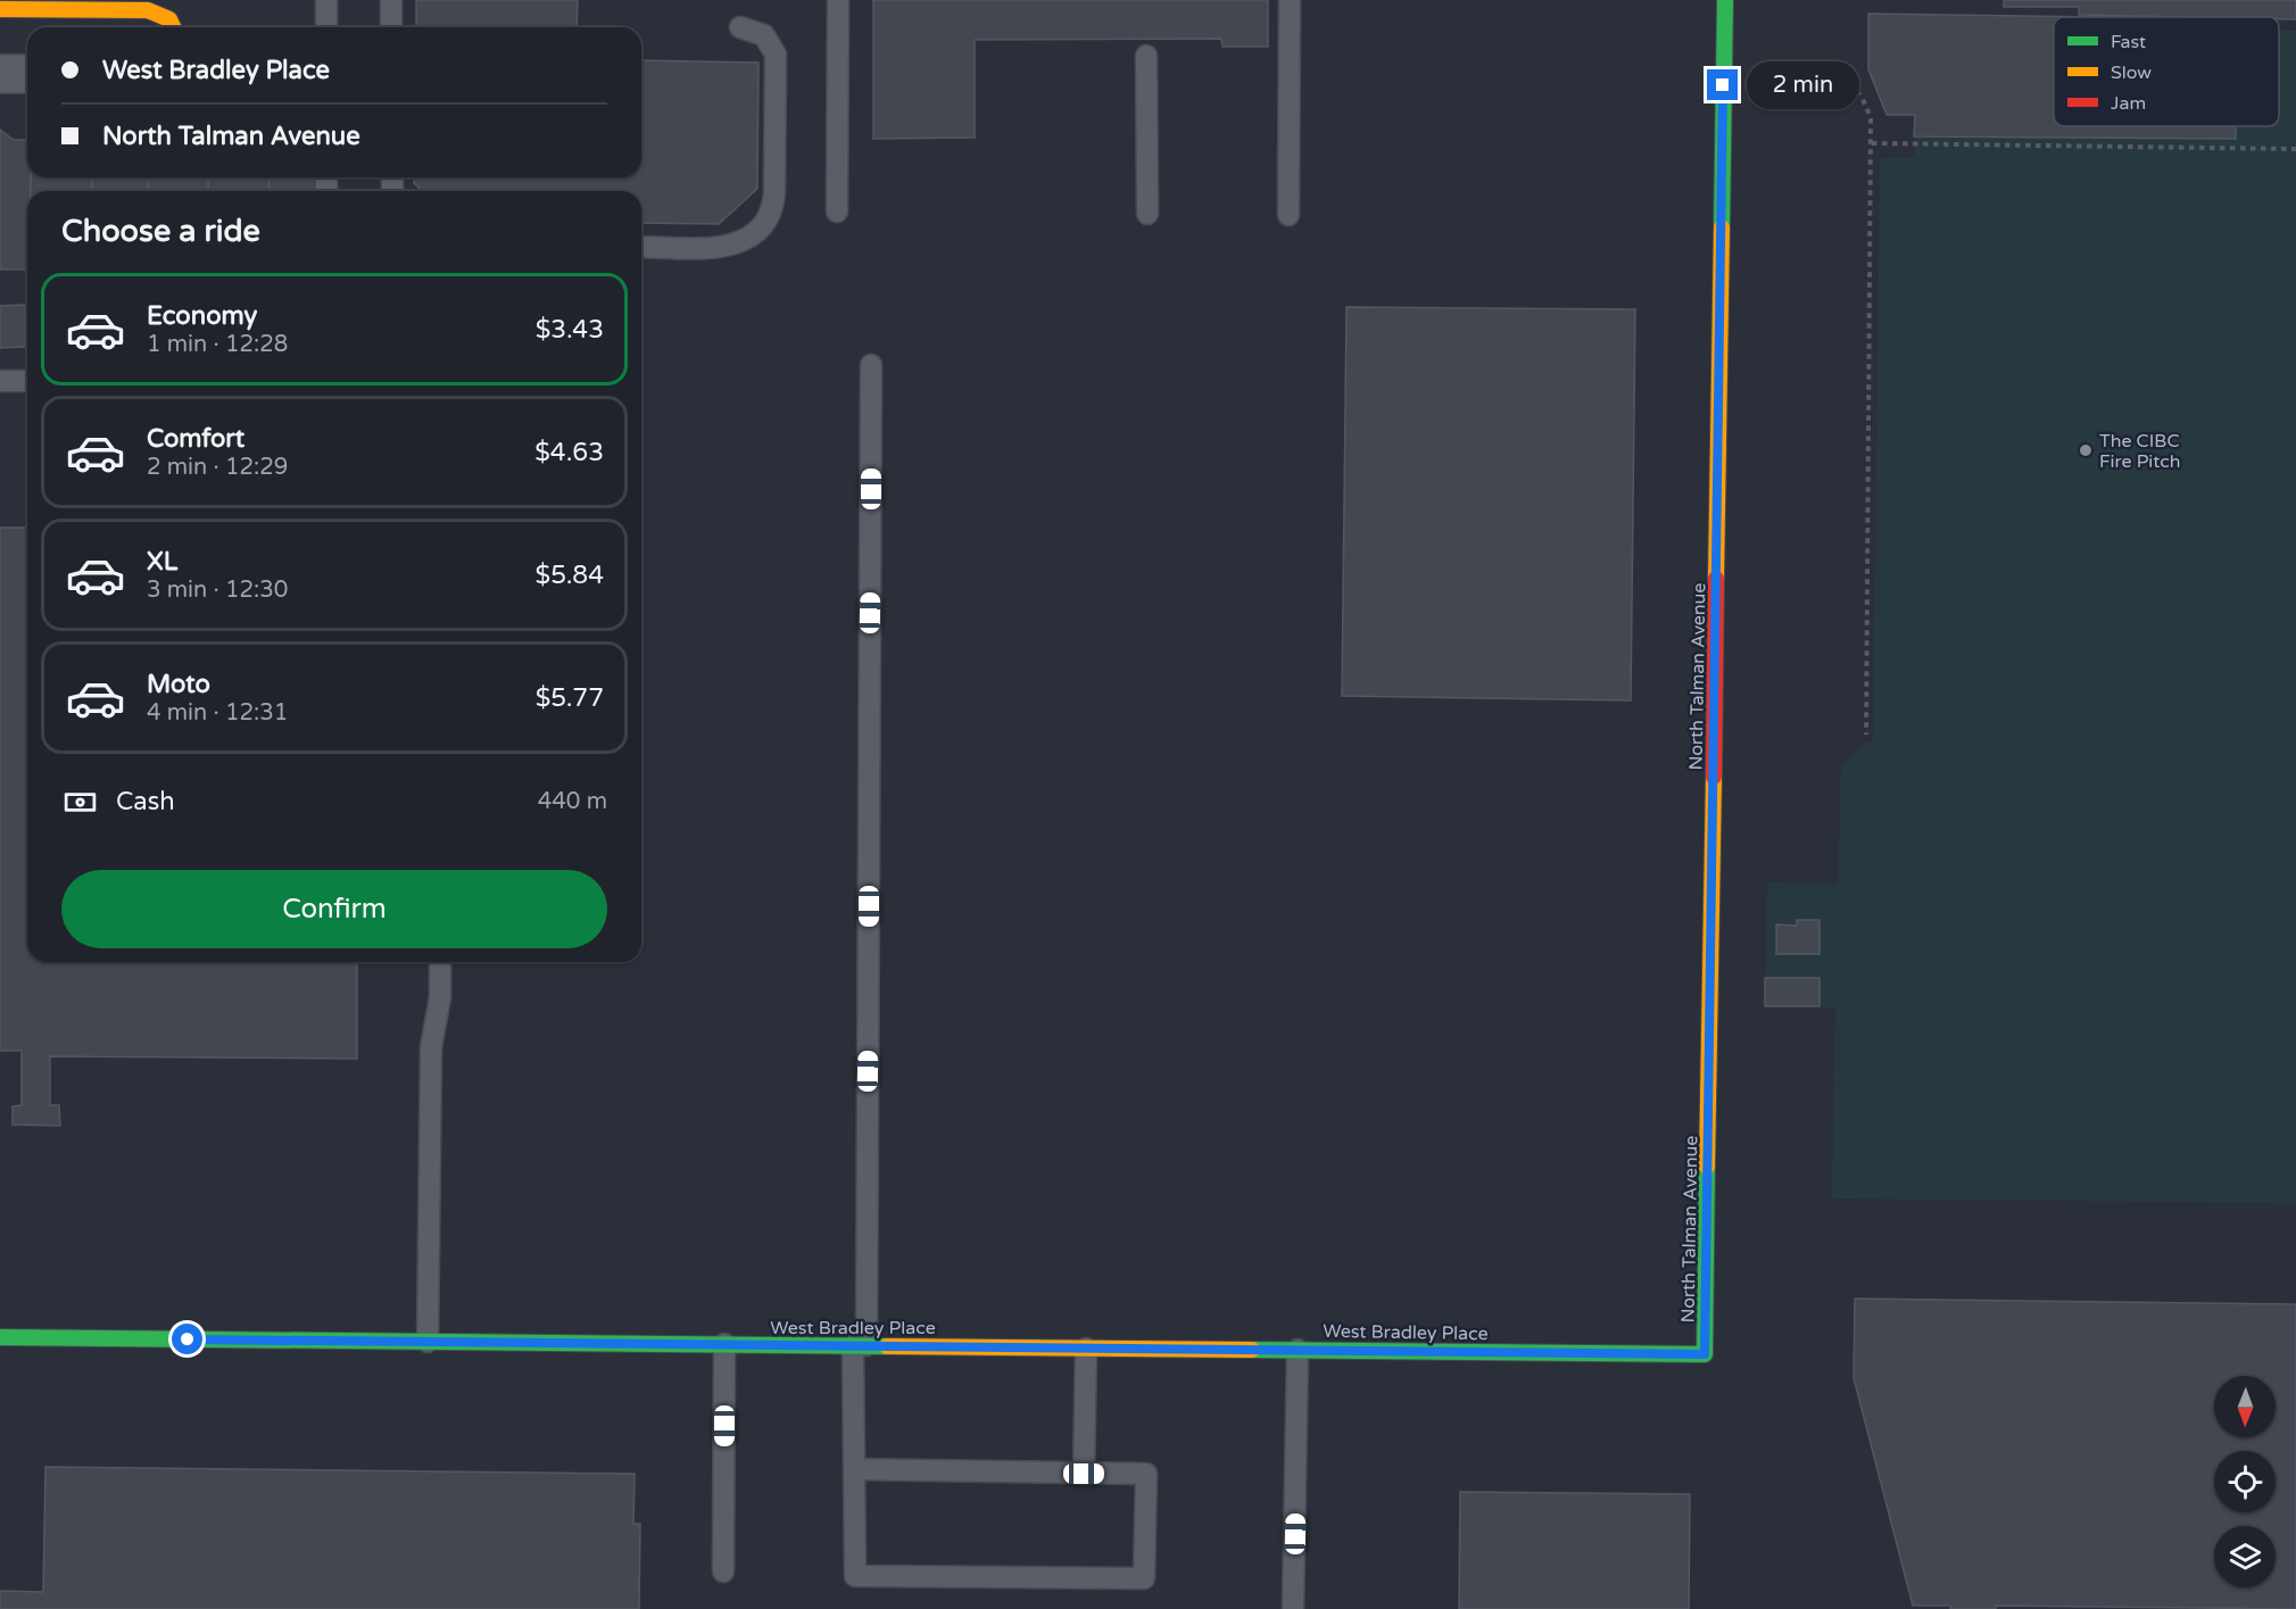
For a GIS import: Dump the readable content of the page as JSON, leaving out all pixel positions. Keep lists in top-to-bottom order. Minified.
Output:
{"streets":{"street":["North Talman Avenue","West Bradley Place"]},"crossings":[["North Talman Avenue","West Bradley Place"]],"places":["The CIBC Fire Pitch"],"legend":["Fast","Slow","Jam"],"north":"bottom","page":{"banner":["West Bradley Place","North Talman Avenue"],"bubble":"2 min","heading":"Choose a ride","list":[{"name":"Economy","note":"1 min · 12:28","value":"$3.43"},{"name":"Comfort","note":"2 min · 12:29","value":"$4.63"},{"name":"XL","note":"3 min · 12:30","value":"$5.84"},{"name":"Moto","note":"4 min · 12:31","value":"$5.77"}],"pay":["Cash","440 m"],"buttons":"Confirm"}}
